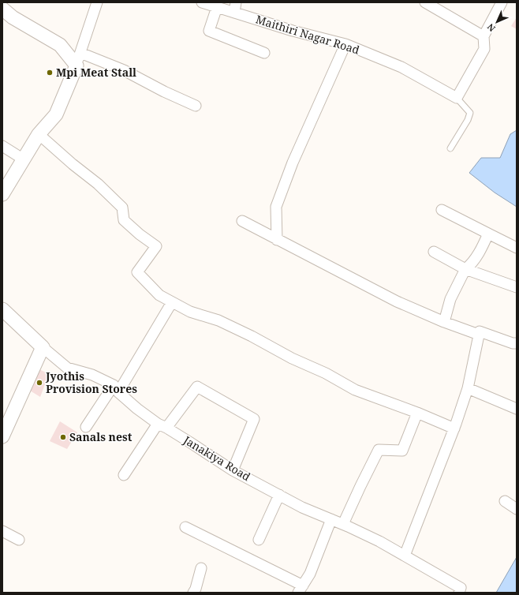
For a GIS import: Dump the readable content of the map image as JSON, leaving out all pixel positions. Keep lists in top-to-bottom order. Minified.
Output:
{"streets":{"street":["Maithiri Nagar Road","Janakiya Road"]},"places":["Mpi Meat Stall","Jyothis Provision Stores","Sanals nest"],"north":"bottom left"}
